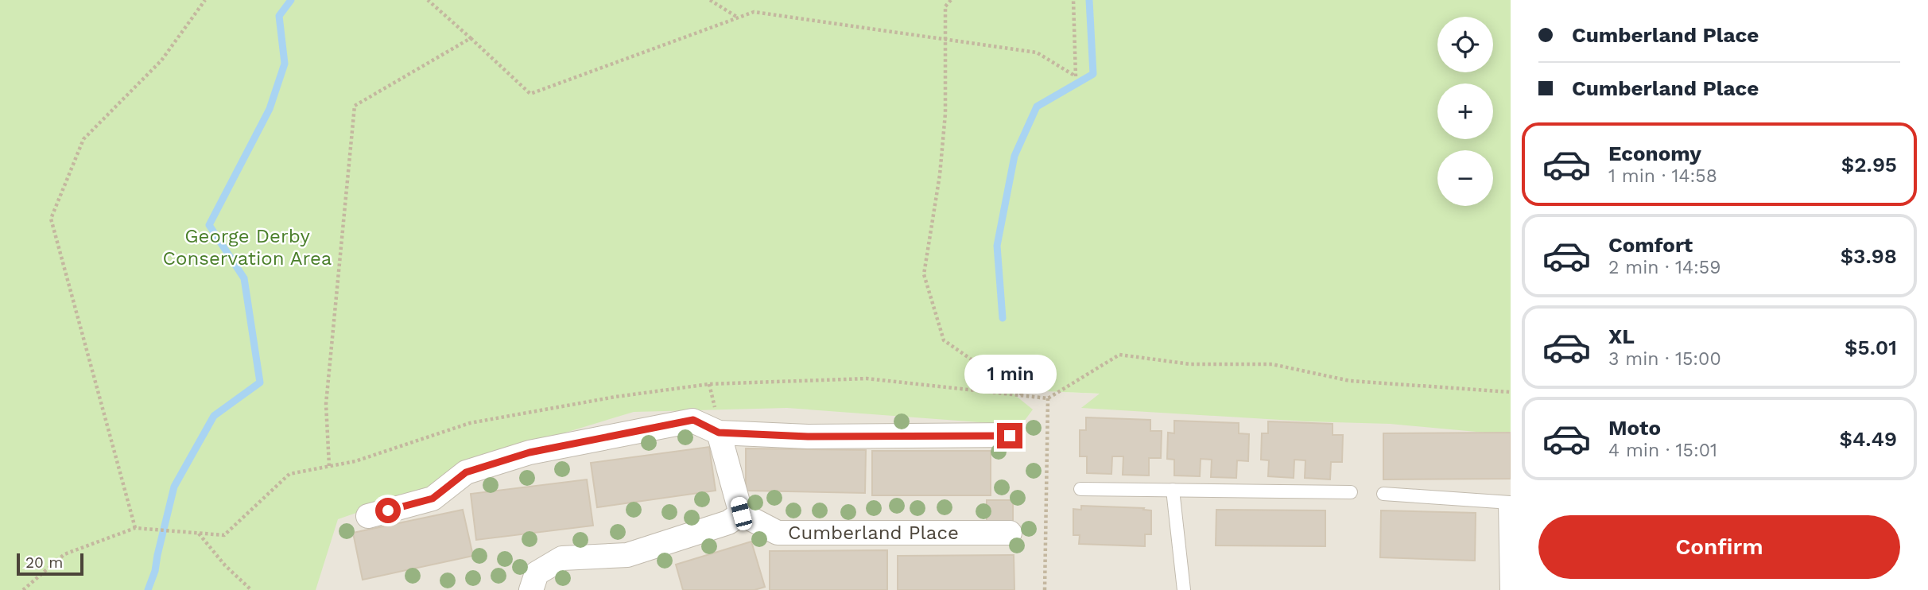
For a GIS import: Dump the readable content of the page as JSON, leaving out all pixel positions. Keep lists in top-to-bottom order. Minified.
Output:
{"streets":{"street":["Cumberland Place"]},"parks":["George Derby Conservation Area"],"scale_bar":"20 m","page":{"banner":["Cumberland Place","Cumberland Place"],"map_buttons":["+","−"],"list":[{"name":"Economy","note":"1 min · 14:58","value":"$2.95"},{"name":"Comfort","note":"2 min · 14:59","value":"$3.98"},{"name":"XL","note":"3 min · 15:00","value":"$5.01"},{"name":"Moto","note":"4 min · 15:01","value":"$4.49"}],"bubble":"1 min","buttons":"Confirm","scale":"20 m"}}
